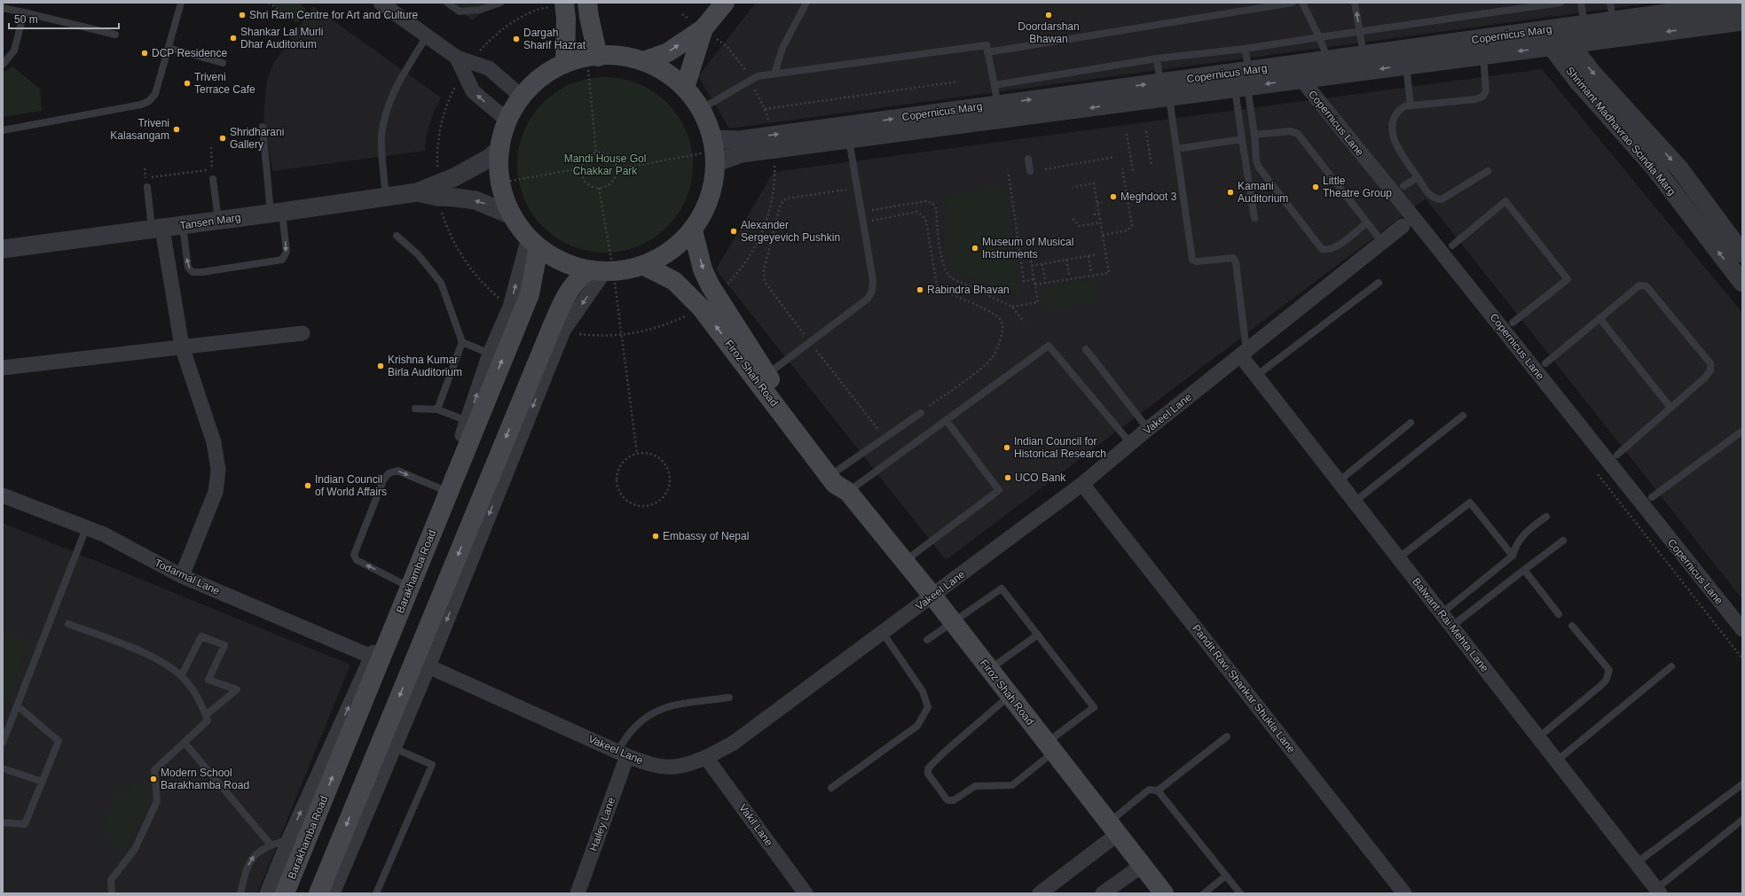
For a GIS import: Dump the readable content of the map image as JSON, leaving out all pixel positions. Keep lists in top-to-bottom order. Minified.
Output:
{"streets":{"main road":["Firoz Shah Road","Barakhamba Road"],"street":["Copernicus Marg","Copernicus Lane","Shrimant Madhavrao Scindia Marg","Tansen Marg","Vakeel Lane","Todarmal Lane","Balwant Rai Mehta Lane","Pandit Ravi Shankar Shukla Lane","Hailey Lane","Vakil Lane"]},"crossings":[["Copernicus Marg","Copernicus Lane"],["Copernicus Marg","Shrimant Madhavrao Scindia Marg"],["Firoz Shah Road","Vakeel Lane"],["Vakeel Lane","Balwant Rai Mehta Lane"],["Vakeel Lane","Pandit Ravi Shankar Shukla Lane"],["Vakeel Lane","Hailey Lane"],["Vakeel Lane","Vakil Lane"]],"parks":["Mandi House Gol Chakkar Park"],"places":["Shri Ram Centre for Art and Culture","Doordarshan Bhawan","Shankar Lal Murli Dhar Auditorium","Dargah Sharif Hazrat","DCP Residence","Triveni Terrace Cafe","Triveni Kalasangam","Shridharani Gallery","Little Theatre Group","Kamani Auditorium","Meghdoot 3","Alexander Sergeyevich Pushkin","Museum of Musical Instruments","Rabindra Bhavan","Krishna Kumar Birla Auditorium","Indian Council for Historical Research","UCO Bank","Indian Council of World Affairs","Embassy of Nepal","Modern School Barakhamba Road"],"scale_bar":"50 m"}
